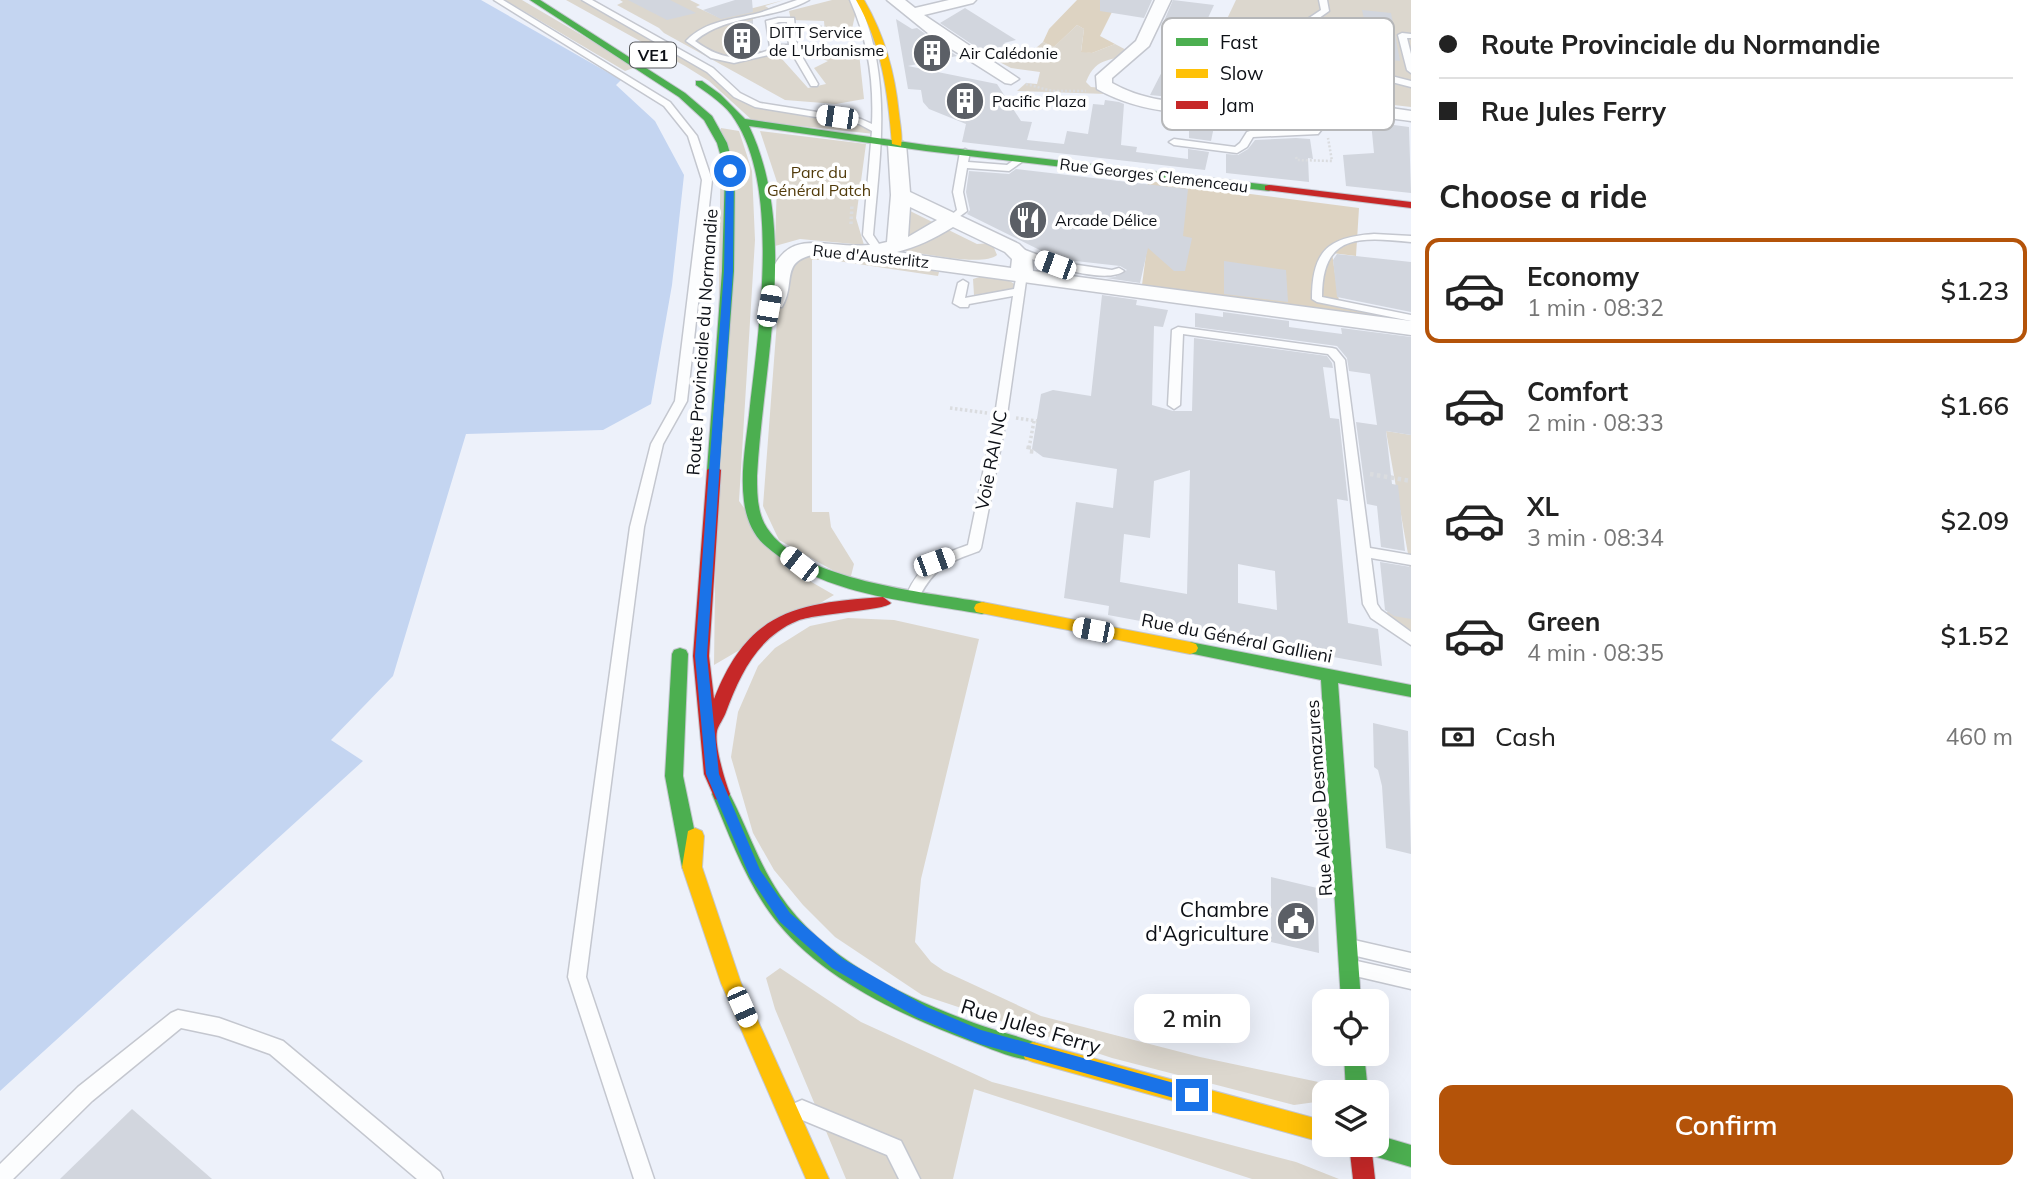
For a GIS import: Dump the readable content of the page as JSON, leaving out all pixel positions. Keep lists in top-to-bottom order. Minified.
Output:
{"streets":{"main road":["VE1","Rue Georges Clemenceau","Route Provinciale du Normandie","Rue du Général Gallieni","Rue Alcide Desmazures","Rue Jules Ferry"],"street":["Rue d'Austerlitz"],"lane":["Voie RAI NC"]},"crossings":[["VE1","Rue Georges Clemenceau"],["VE1","Rue d'Austerlitz"],["VE1","Rue du Général Gallieni"],["Rue d'Austerlitz","Voie RAI NC"],["Rue d'Austerlitz","Rue du Général Gallieni"],["Route Provinciale du Normandie","Rue du Général Gallieni"],["Voie RAI NC","Rue du Général Gallieni"],["Rue du Général Gallieni","Rue Alcide Desmazures"],["Rue du Général Gallieni","Rue Jules Ferry"]],"parks":["Parc du Général Patch"],"places":{"building":["DITT Service de L'Urbanisme","Air Calédonie","Pacific Plaza"],"restaurant":["Arcade Délice"],"public building":["Chambre d'Agriculture"]},"legend":["Fast","Slow","Jam"],"page":{"banner":["Route Provinciale du Normandie","Rue Jules Ferry"],"heading":"Choose a ride","list":[{"name":"Economy","note":"1 min · 08:32","value":"$1.23"},{"name":"Comfort","note":"2 min · 08:33","value":"$1.66"},{"name":"XL","note":"3 min · 08:34","value":"$2.09"},{"name":"Green","note":"4 min · 08:35","value":"$1.52"}],"pay":["Cash","460 m"],"bubble":"2 min","buttons":"Confirm"}}
